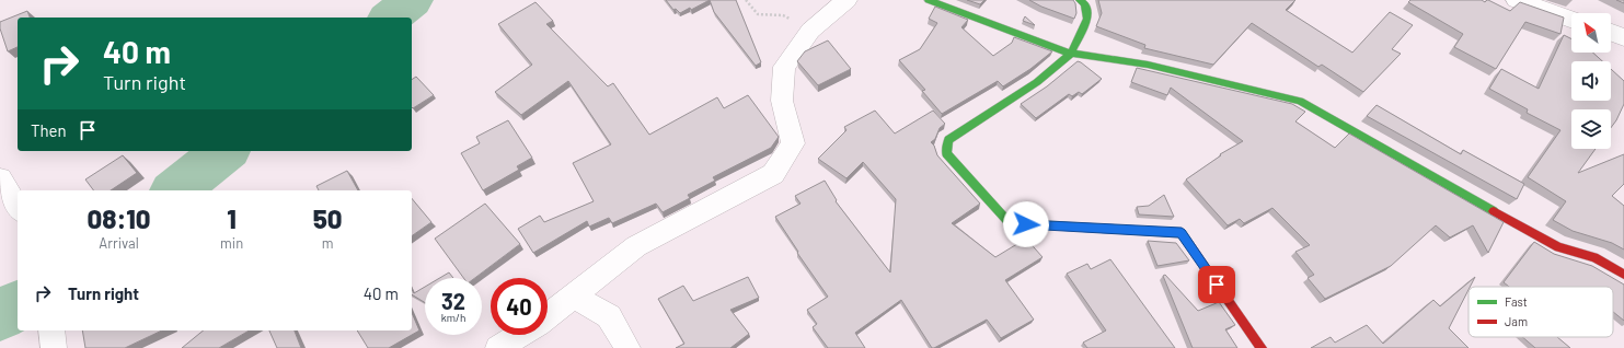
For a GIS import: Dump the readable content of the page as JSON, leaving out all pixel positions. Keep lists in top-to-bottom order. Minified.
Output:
{"legend":["Fast","Jam"],"north":"top left","page":{"turn":["40 m","Turn right"],"then":"Then","eta":["08:10","Arrival","1","min","50","m"],"list":[{"name":"Turn right","value":"40 m"}],"speed":"32 km/h","limit":"40"}}
